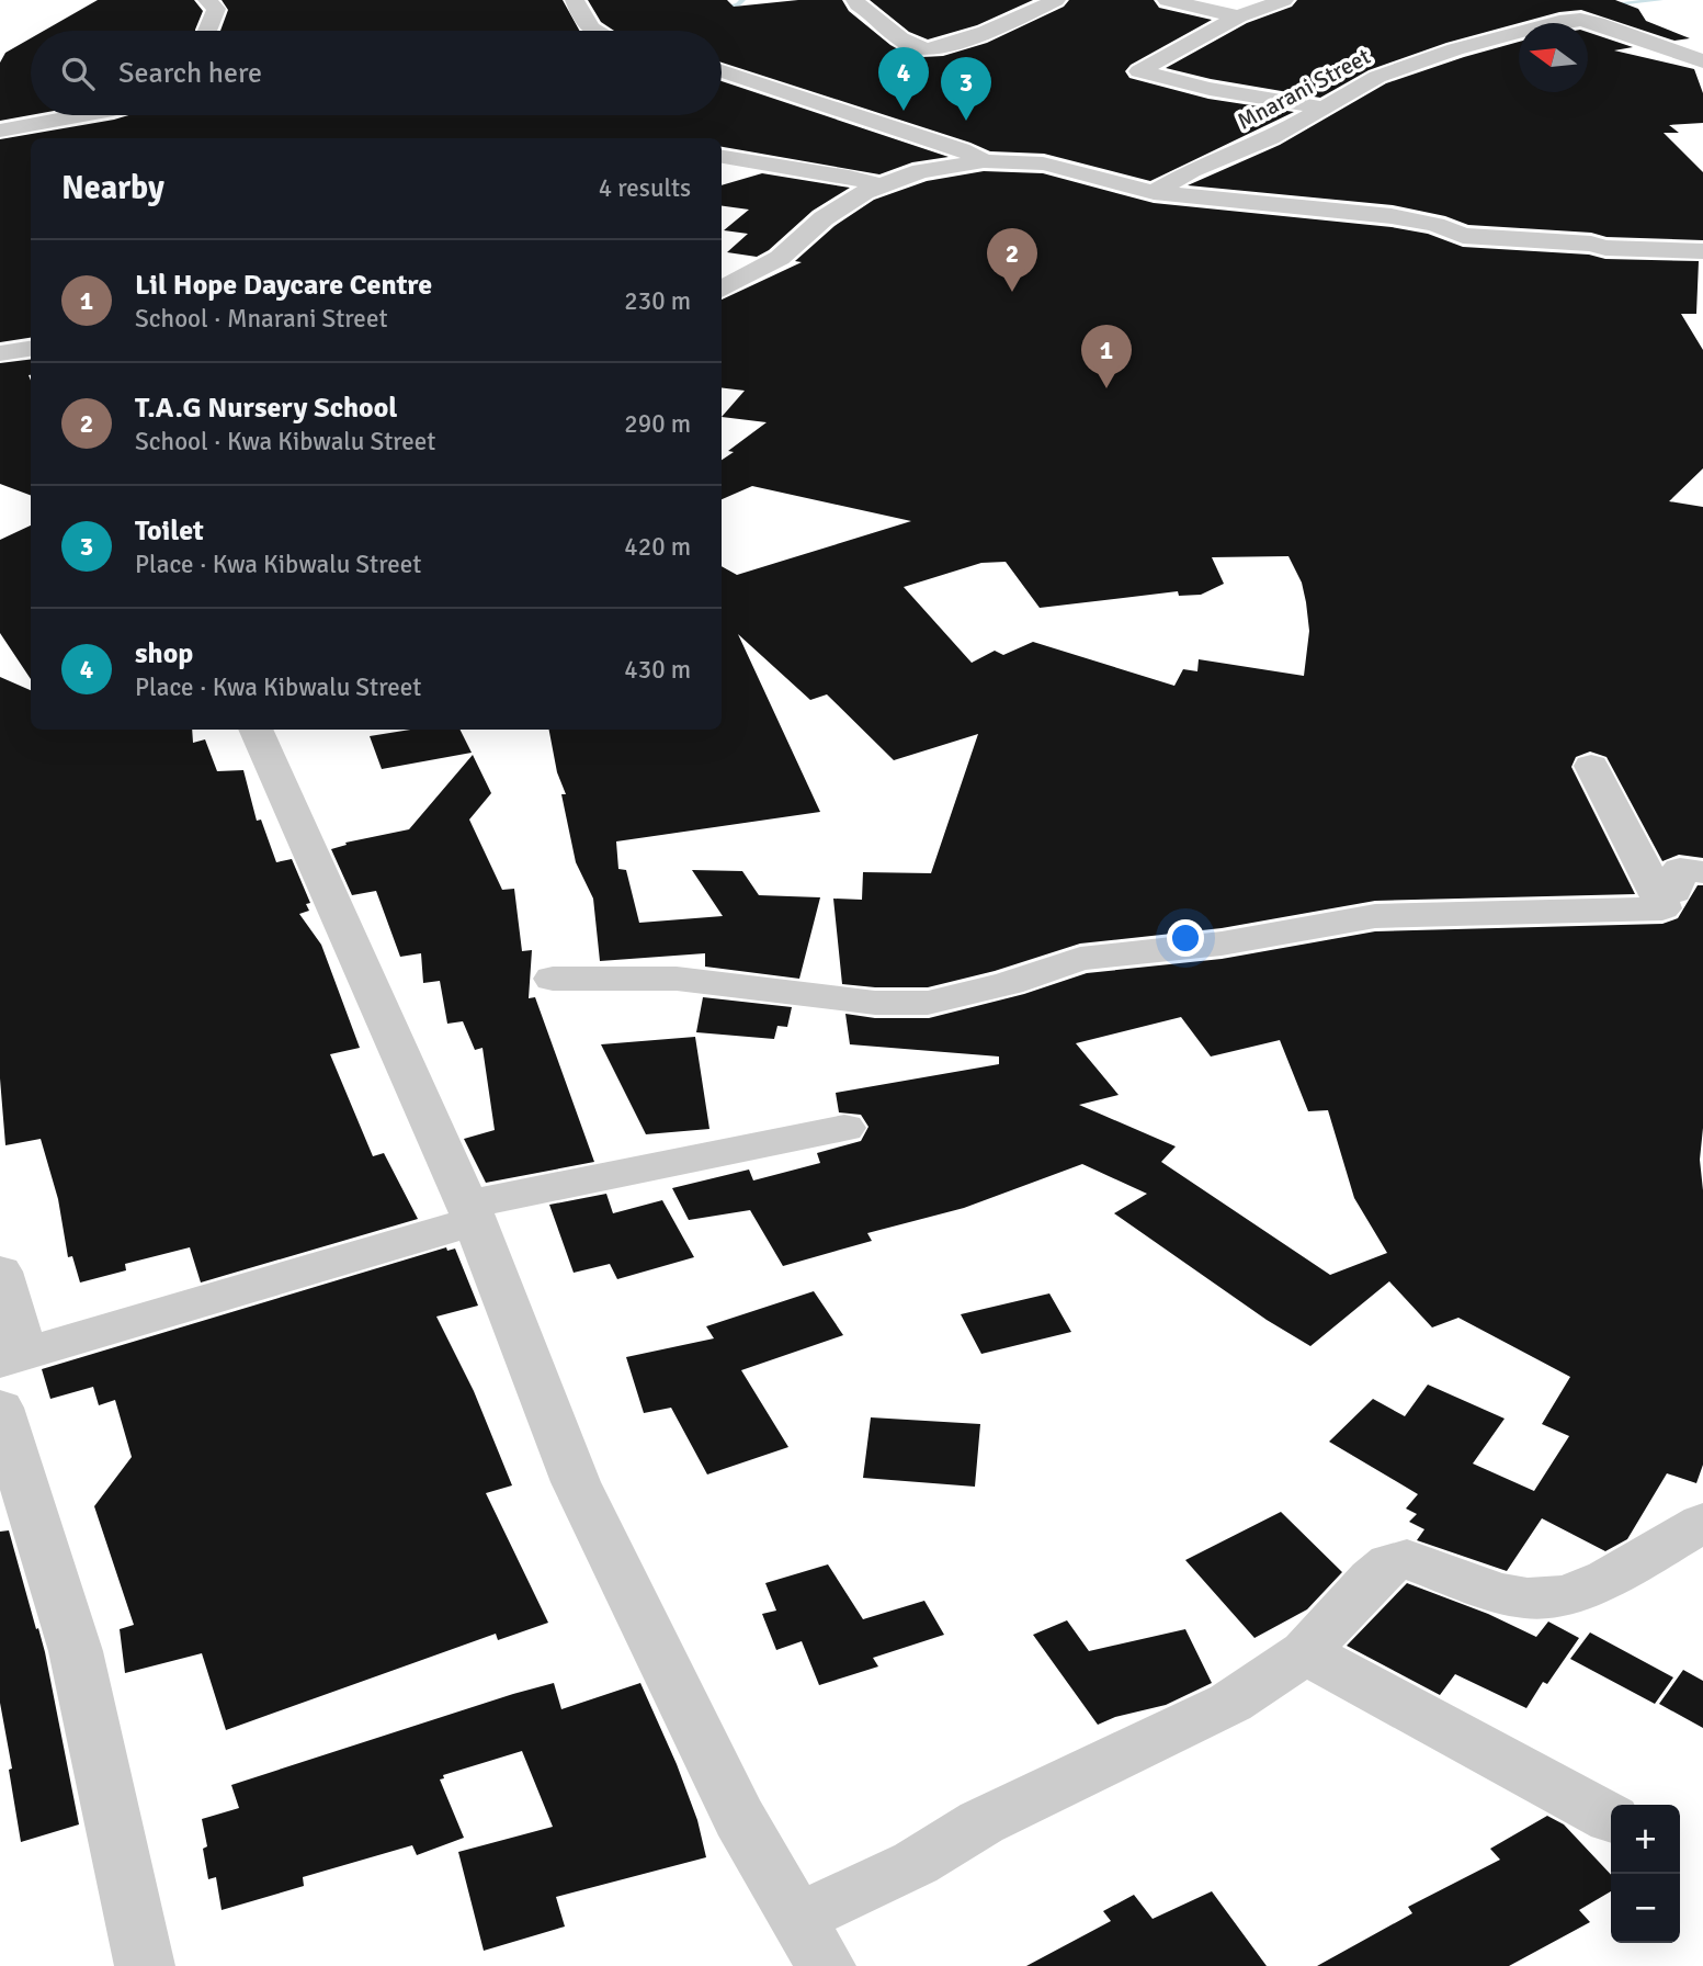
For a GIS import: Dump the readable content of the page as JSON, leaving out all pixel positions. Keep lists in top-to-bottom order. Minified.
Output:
{"streets":{"street":["Mnarani Street"]},"north":"left","page":{"search":"Search here","pins":["4","3","2","1"],"heading":["Nearby","4 results"],"list":[{"mark":"1","name":"Lil Hope Daycare Centre","note":"School · Mnarani Street","value":"230 m"},{"mark":"2","name":"T.A.G Nursery School","note":"School · Kwa Kibwalu Street","value":"290 m"},{"mark":"3","name":"Toilet","note":"Place · Kwa Kibwalu Street","value":"420 m"},{"mark":"4","name":"shop","note":"Place · Kwa Kibwalu Street","value":"430 m"}],"map_buttons":["+","−"]}}
